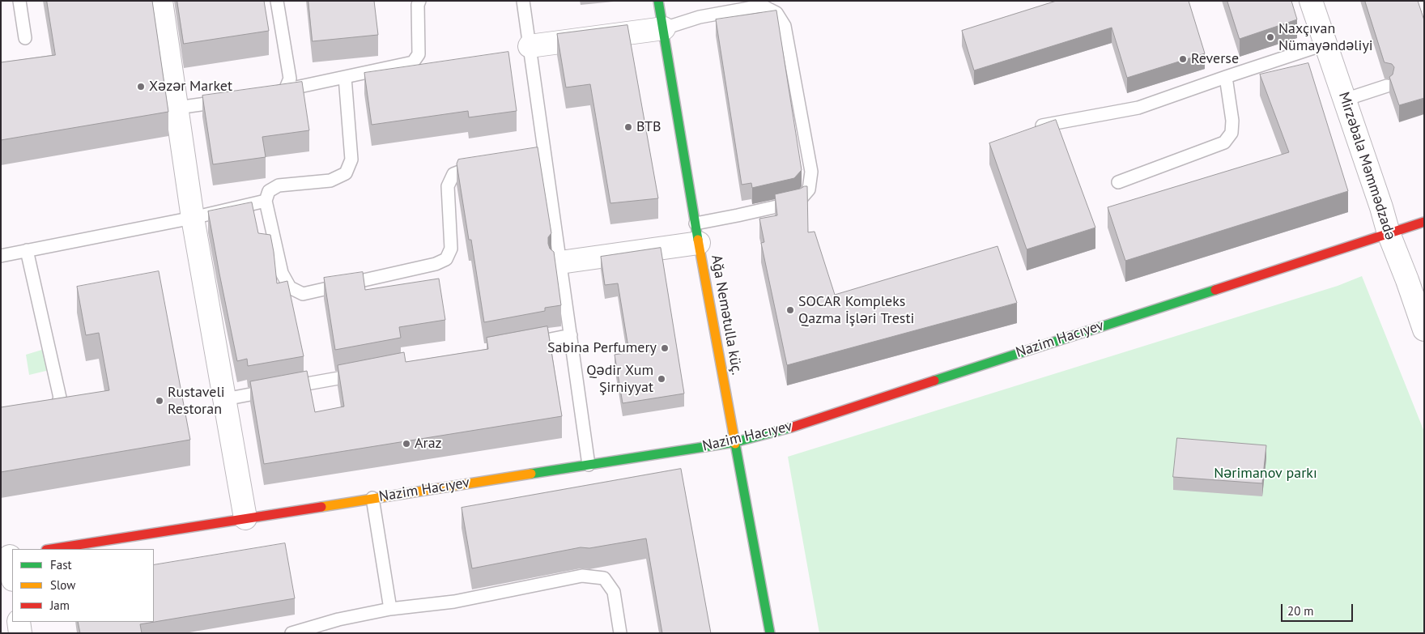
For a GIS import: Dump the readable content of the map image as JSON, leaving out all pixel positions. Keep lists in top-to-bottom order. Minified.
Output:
{"streets":{"street":["Mirzəbala Məmmədzadə","Ağa Nemətulla küç.","Nazim Hacıyev"]},"crossings":[["Mirzəbala Məmmədzadə","Nazim Hacıyev"],["Ağa Nemətulla küç.","Nazim Hacıyev"]],"parks":["Nərimanov parkı"],"places":["Naxçıvan Nümayəndəliyi","Reverse","Xəzər Market","BTB","SOCAR Kompleks Qazma İşləri Tresti","Sabina Perfumery","Qədir Xum Şirniyyat","Rustaveli Restoran","Araz"],"legend":["Fast","Slow","Jam"],"scale_bar":"20 m"}
